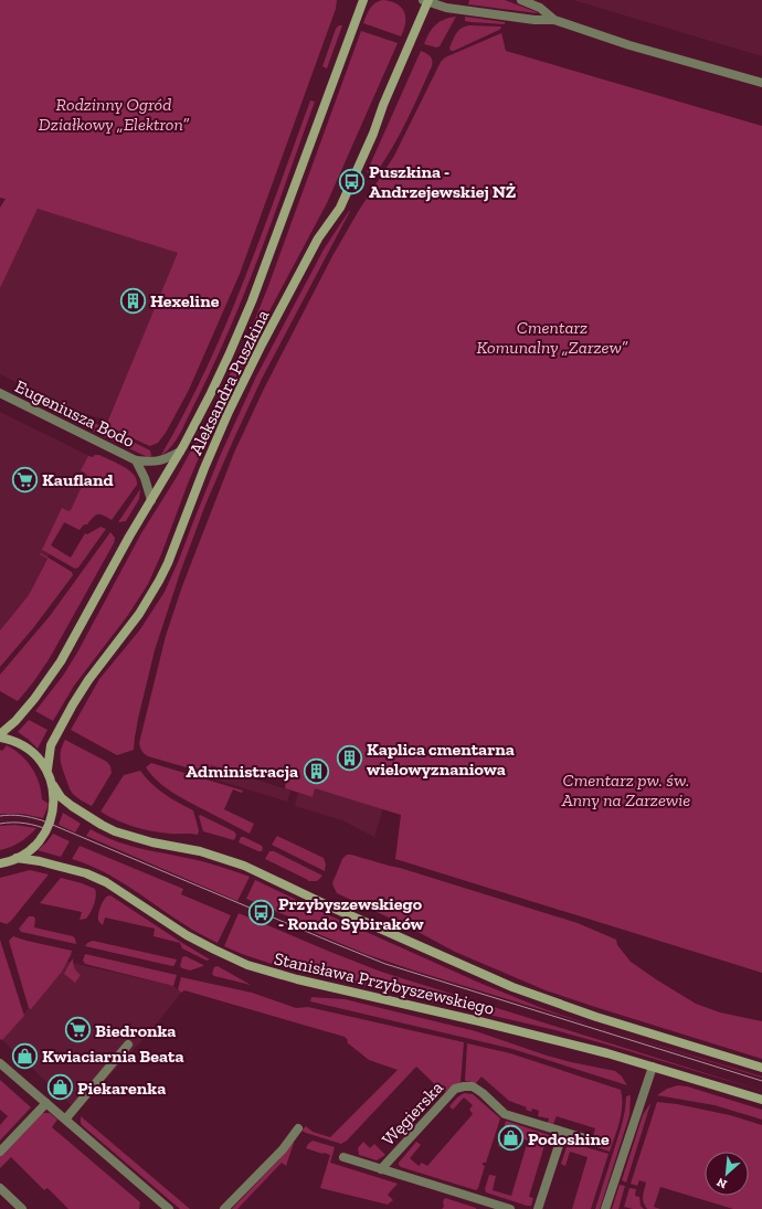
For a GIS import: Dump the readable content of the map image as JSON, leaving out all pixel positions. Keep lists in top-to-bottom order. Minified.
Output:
{"streets":{"main road":["Aleksandra Puszkina","Stanisława Przybyszewskiego"],"street":["Eugeniusza Bodo","Węgierska"]},"crossings":[["Aleksandra Puszkina","Eugeniusza Bodo"]],"parks":["Rodzinny Ogród Działkowy „Elektron”","Cmentarz Komunalny „Zarzew”","Cmentarz pw. św. Anny na Zarzewie"],"places":{"bus stop":["Puszkina - Andrzejewskiej NŻ","Przybyszewskiego - Rondo Sybiraków"],"building":["Hexeline","Kaplica cmentarna wielowyznaniowa","Administracja"],"supermarket":["Kaufland","Biedronka"],"shop":["Kwiaciarnia Beata","Piekarenka","Podoshine"]},"north":"bottom left"}
